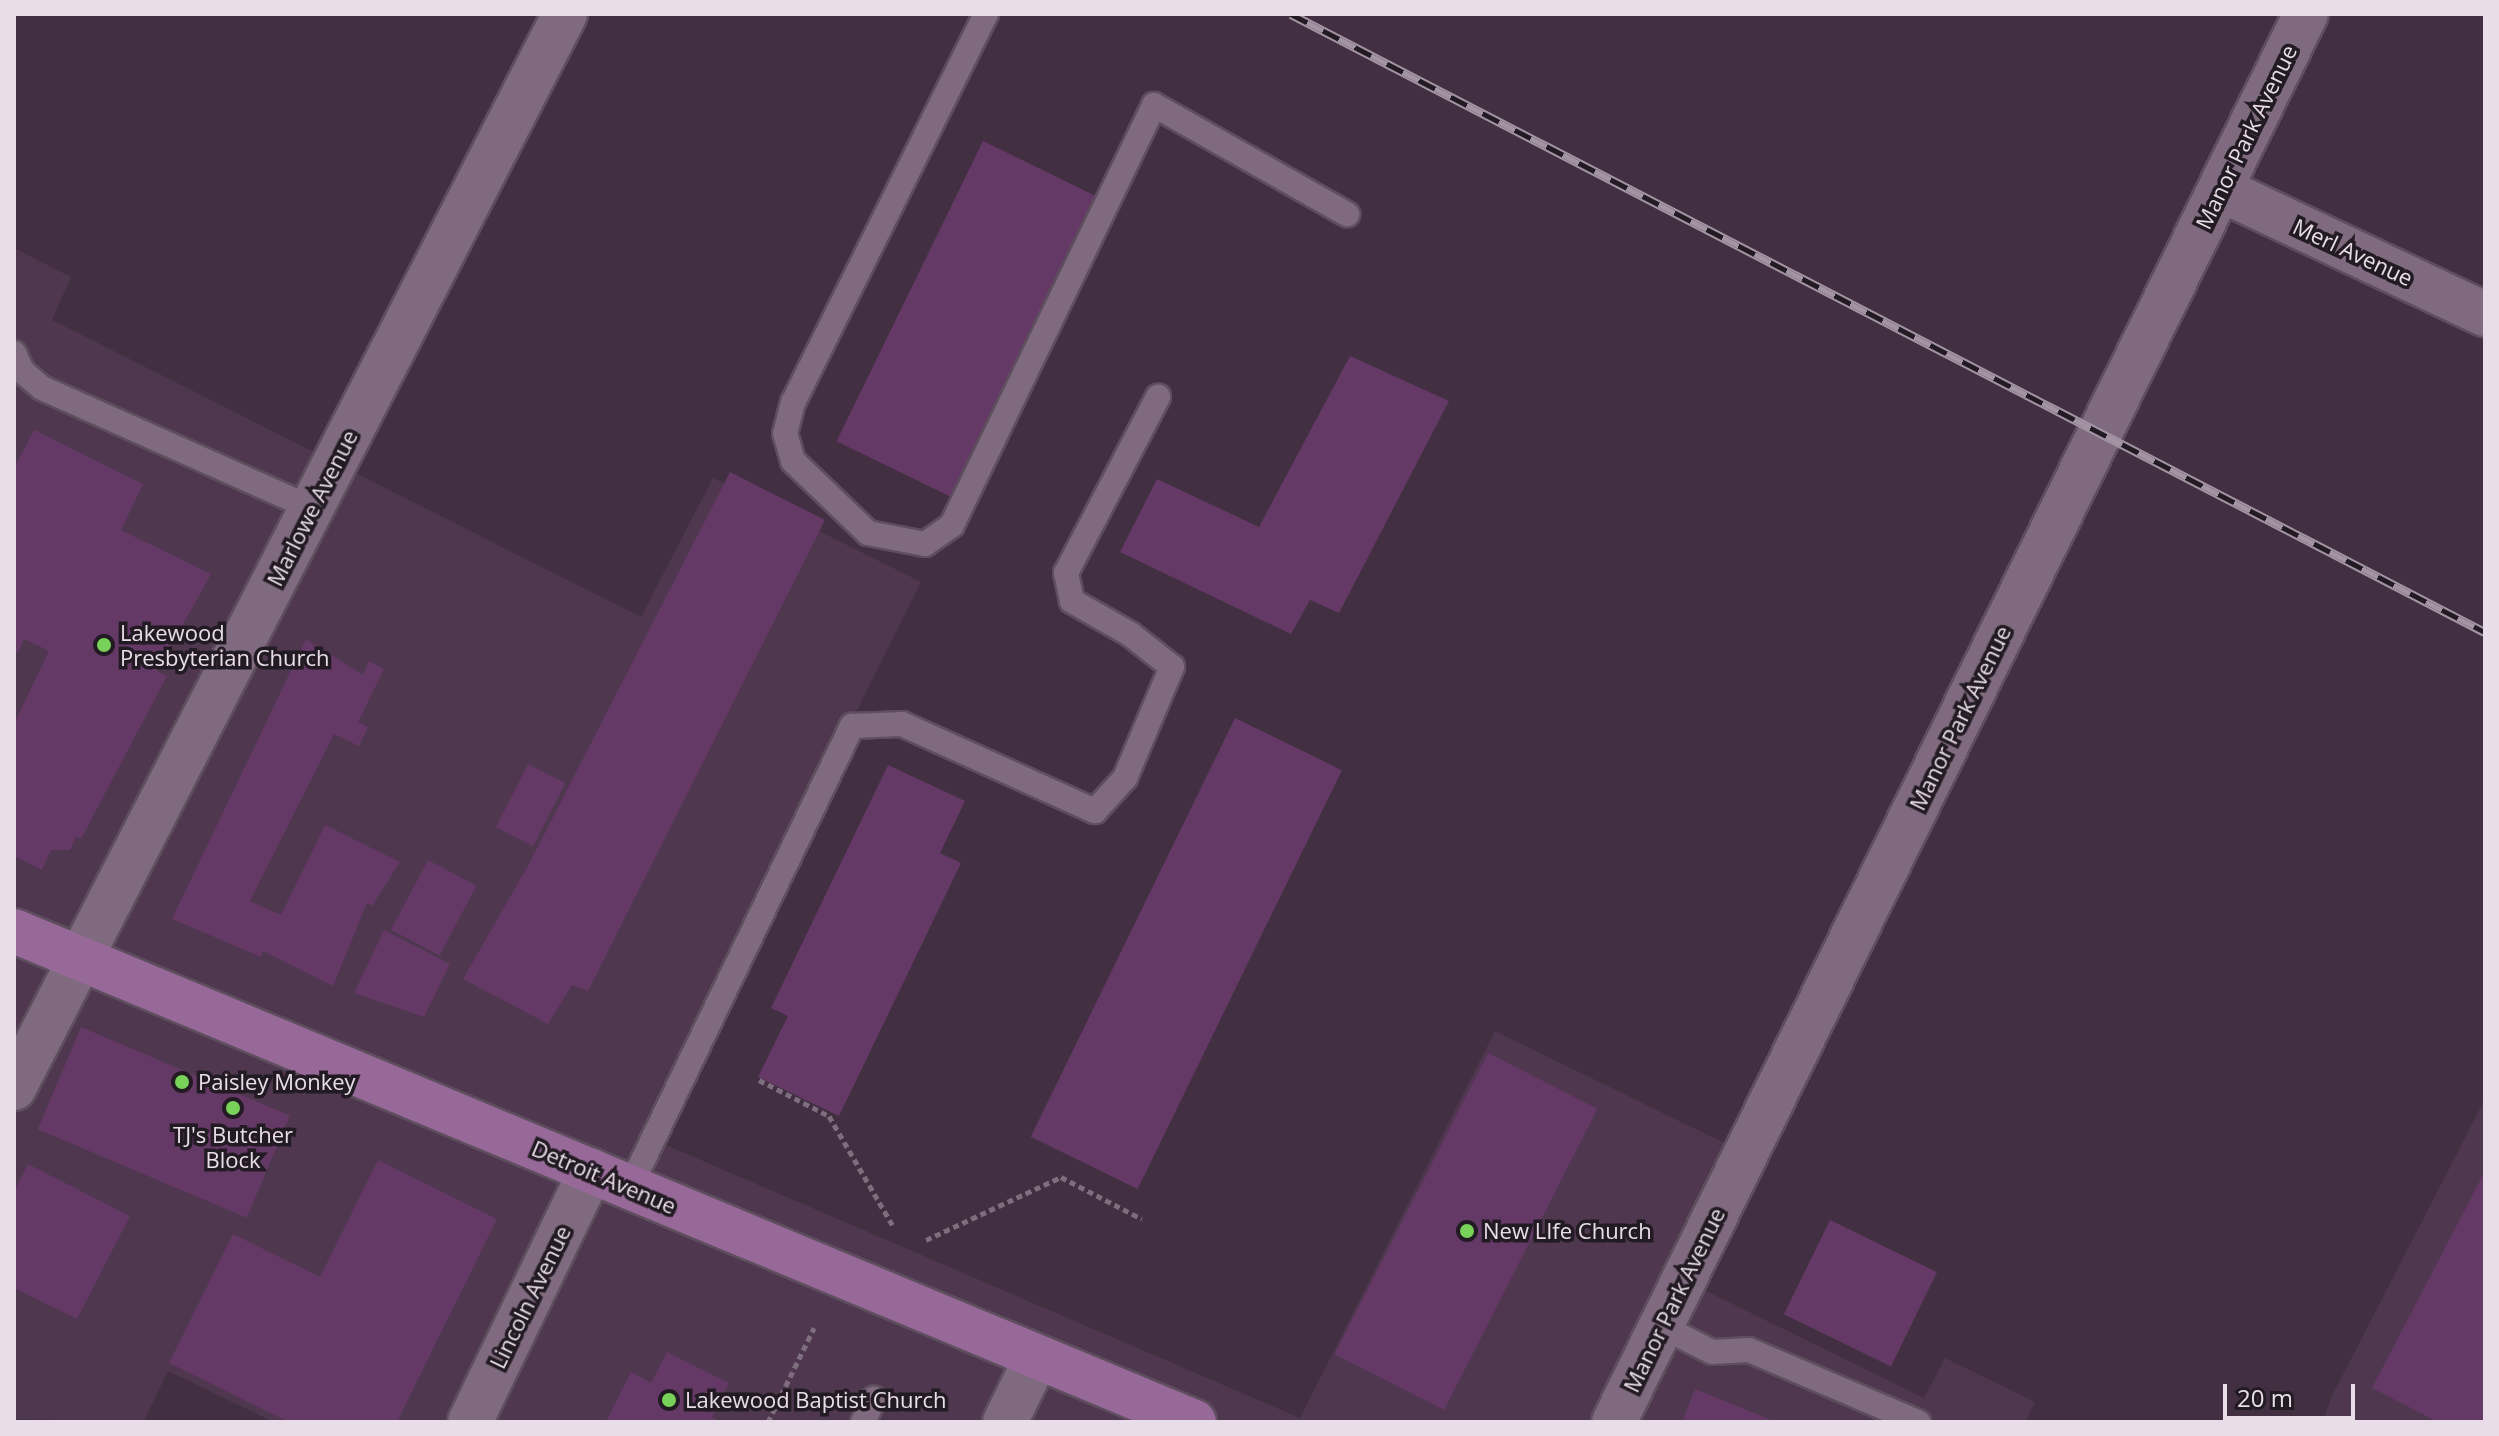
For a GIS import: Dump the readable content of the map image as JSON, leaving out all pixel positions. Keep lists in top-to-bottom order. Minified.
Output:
{"streets":{"main road":["Detroit Avenue"],"street":["Manor Park Avenue","Merl Avenue","Marlowe Avenue","Lincoln Avenue"]},"crossings":[["Manor Park Avenue","Merl Avenue"],["Marlowe Avenue","Detroit Avenue"],["Detroit Avenue","Lincoln Avenue"]],"places":["Lakewood Presbyterian Church","Paisley Monkey","TJ's Butcher Block","New LIfe Church","Lakewood Baptist Church"],"scale_bar":"20 m"}
